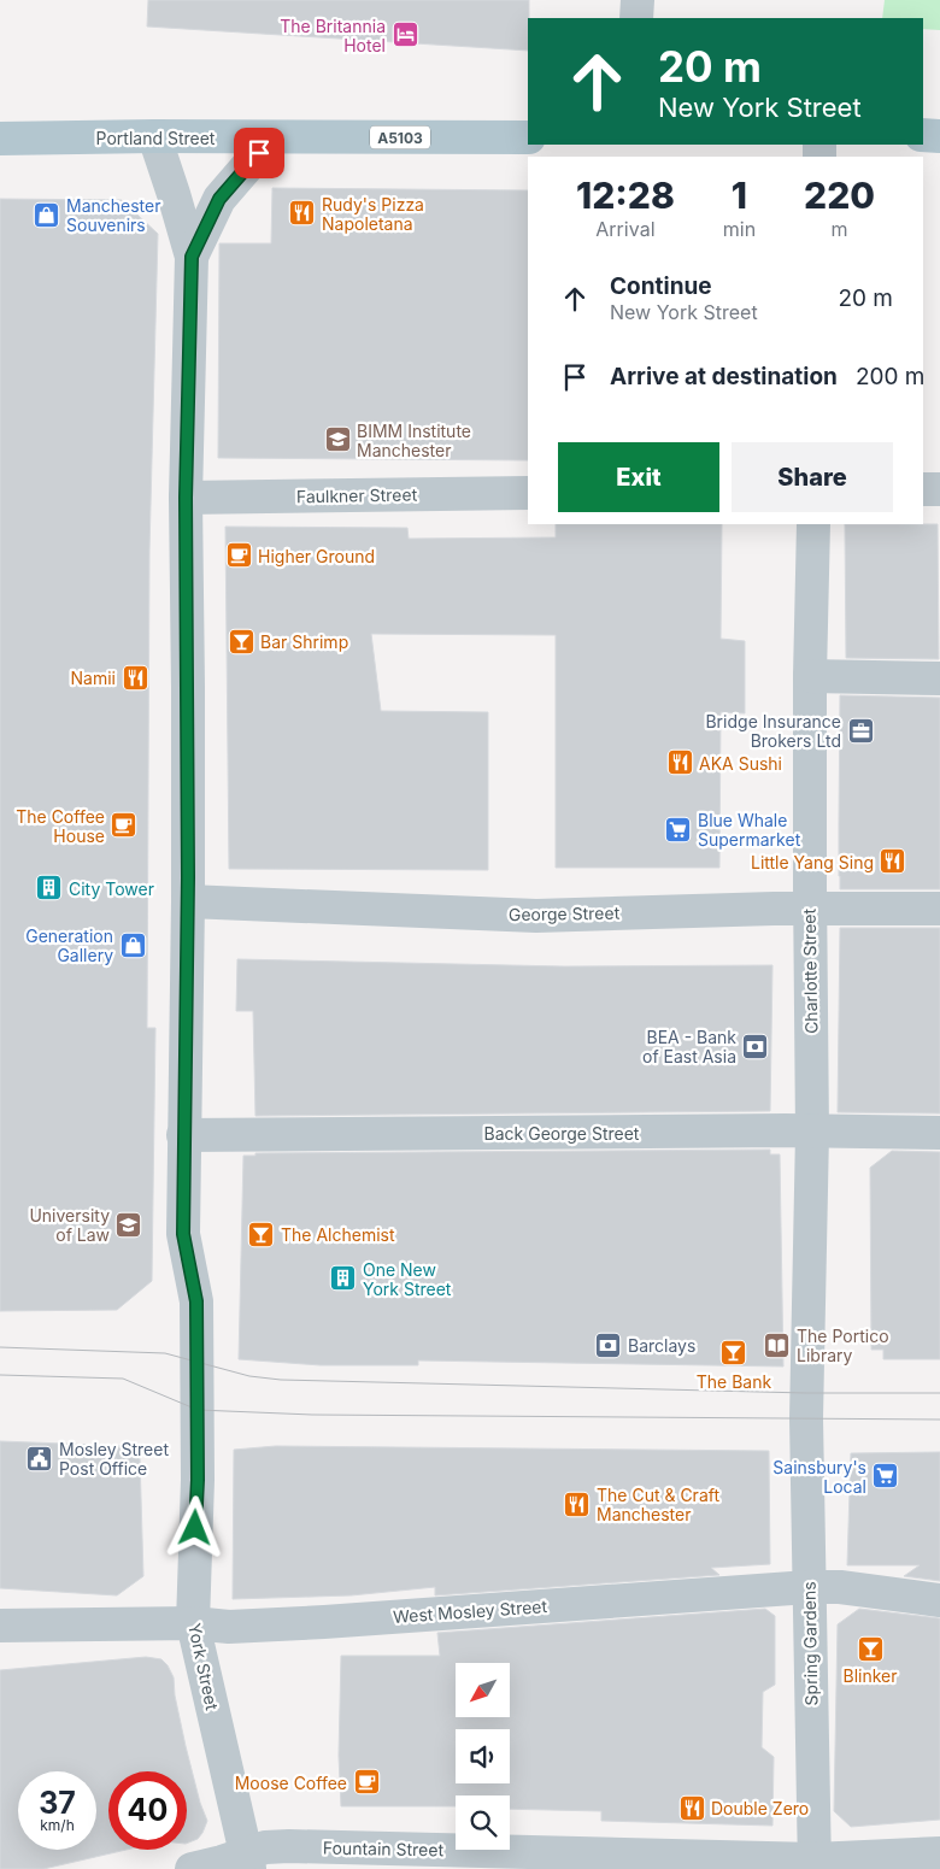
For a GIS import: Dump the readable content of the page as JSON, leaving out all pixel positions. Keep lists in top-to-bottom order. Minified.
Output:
{"streets":{"main road":["Portland Street","A5103"],"street":["Faulkner Street","George Street","Charlotte Street","Back George Street","West Mosley Street","Spring Gardens","York Street","Fountain Street"]},"crossings":[["Faulkner Street","York Street"],["George Street","Charlotte Street"],["George Street","York Street"],["Charlotte Street","Back George Street"],["Charlotte Street","Spring Gardens"],["Back George Street","York Street"],["West Mosley Street","Spring Gardens"],["West Mosley Street","York Street"],["Spring Gardens","Fountain Street"],["York Street","Fountain Street"]],"places":{"hotel":["The Britannia Hotel"],"restaurant":["Rudy's Pizza Napoletana","Namii","AKA Sushi","Little Yang Sing","The Cut & Craft Manchester","Double Zero"],"shop":["Manchester Souvenirs","Generation Gallery"],"school or university":["BIMM Institute Manchester","University of Law"],"cafe":["Higher Ground","The Coffee House","Moose Coffee"],"bar":["Bar Shrimp","The Alchemist","The Bank","Blinker"],"office":["Bridge Insurance Brokers Ltd"],"supermarket":["Blue Whale Supermarket","Sainsbury's Local"],"building":["City Tower","One New York Street"],"bank":["BEA - Bank of East Asia","Barclays"],"library":["The Portico Library"],"public building":["Mosley Street Post Office"]},"north":"bottom left","page":{"turn":["20 m","New York Street"],"eta":["12:28","Arrival","1","min","220","m"],"list":[{"name":"Continue","note":"New York Street","value":"20 m"},{"name":"Arrive at destination","value":"200 m"}],"buttons":["Exit","Share"],"speed":"37 km/h","limit":"40"}}
